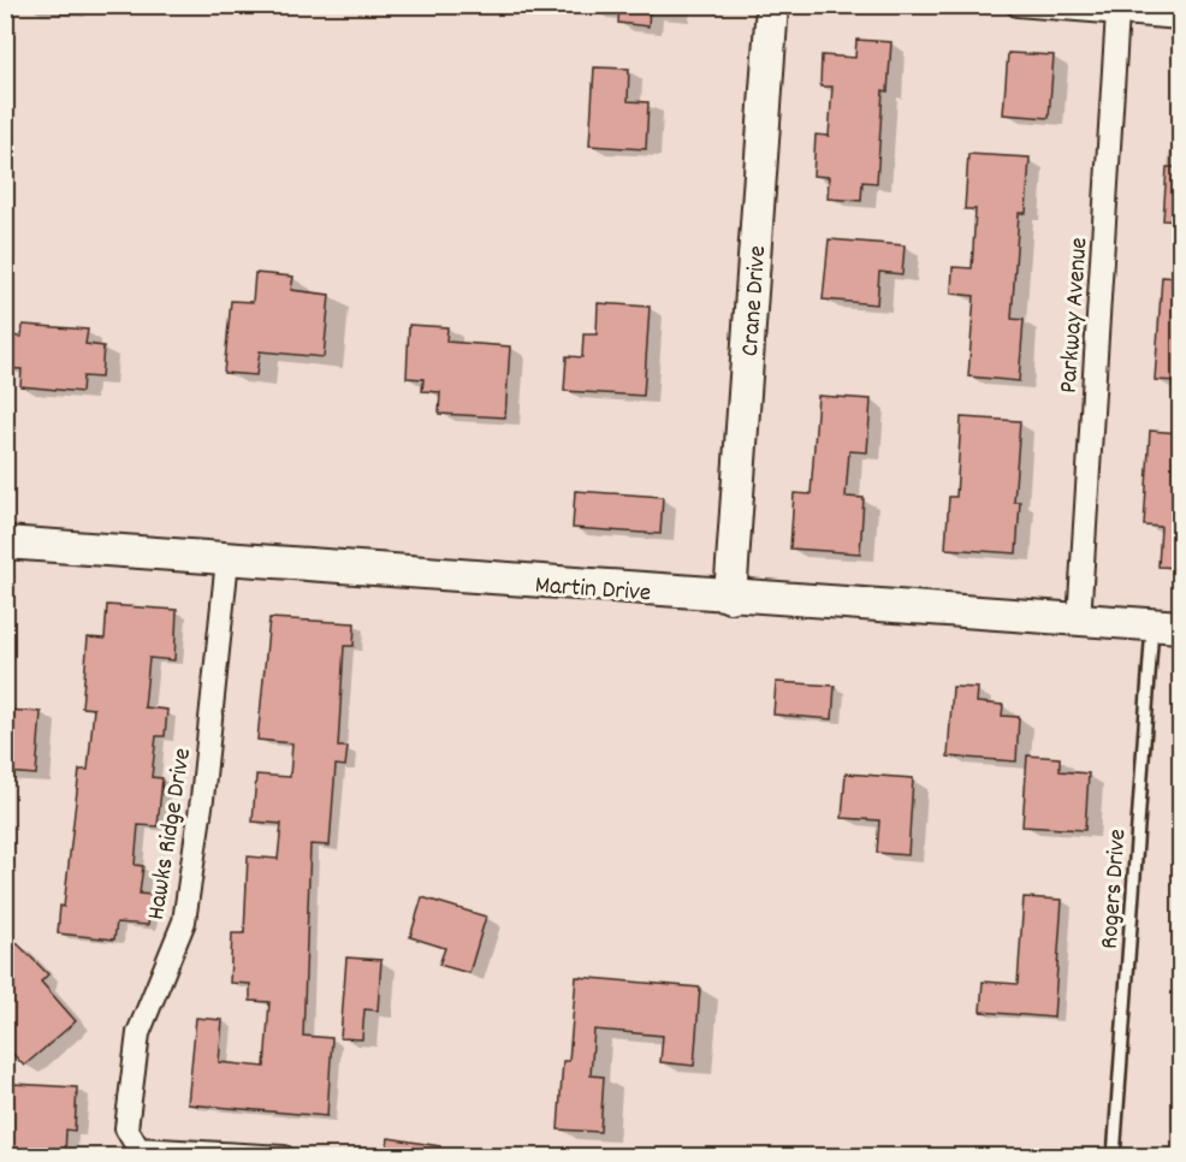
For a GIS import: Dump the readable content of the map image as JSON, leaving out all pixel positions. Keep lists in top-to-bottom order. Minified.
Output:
{"streets":{"street":["Crane Drive","Parkway Avenue","Martin Drive","Hawks Ridge Drive"],"lane":["Rogers Drive"]},"crossings":[["Crane Drive","Martin Drive"],["Parkway Avenue","Martin Drive"],["Martin Drive","Hawks Ridge Drive"],["Martin Drive","Rogers Drive"]]}
